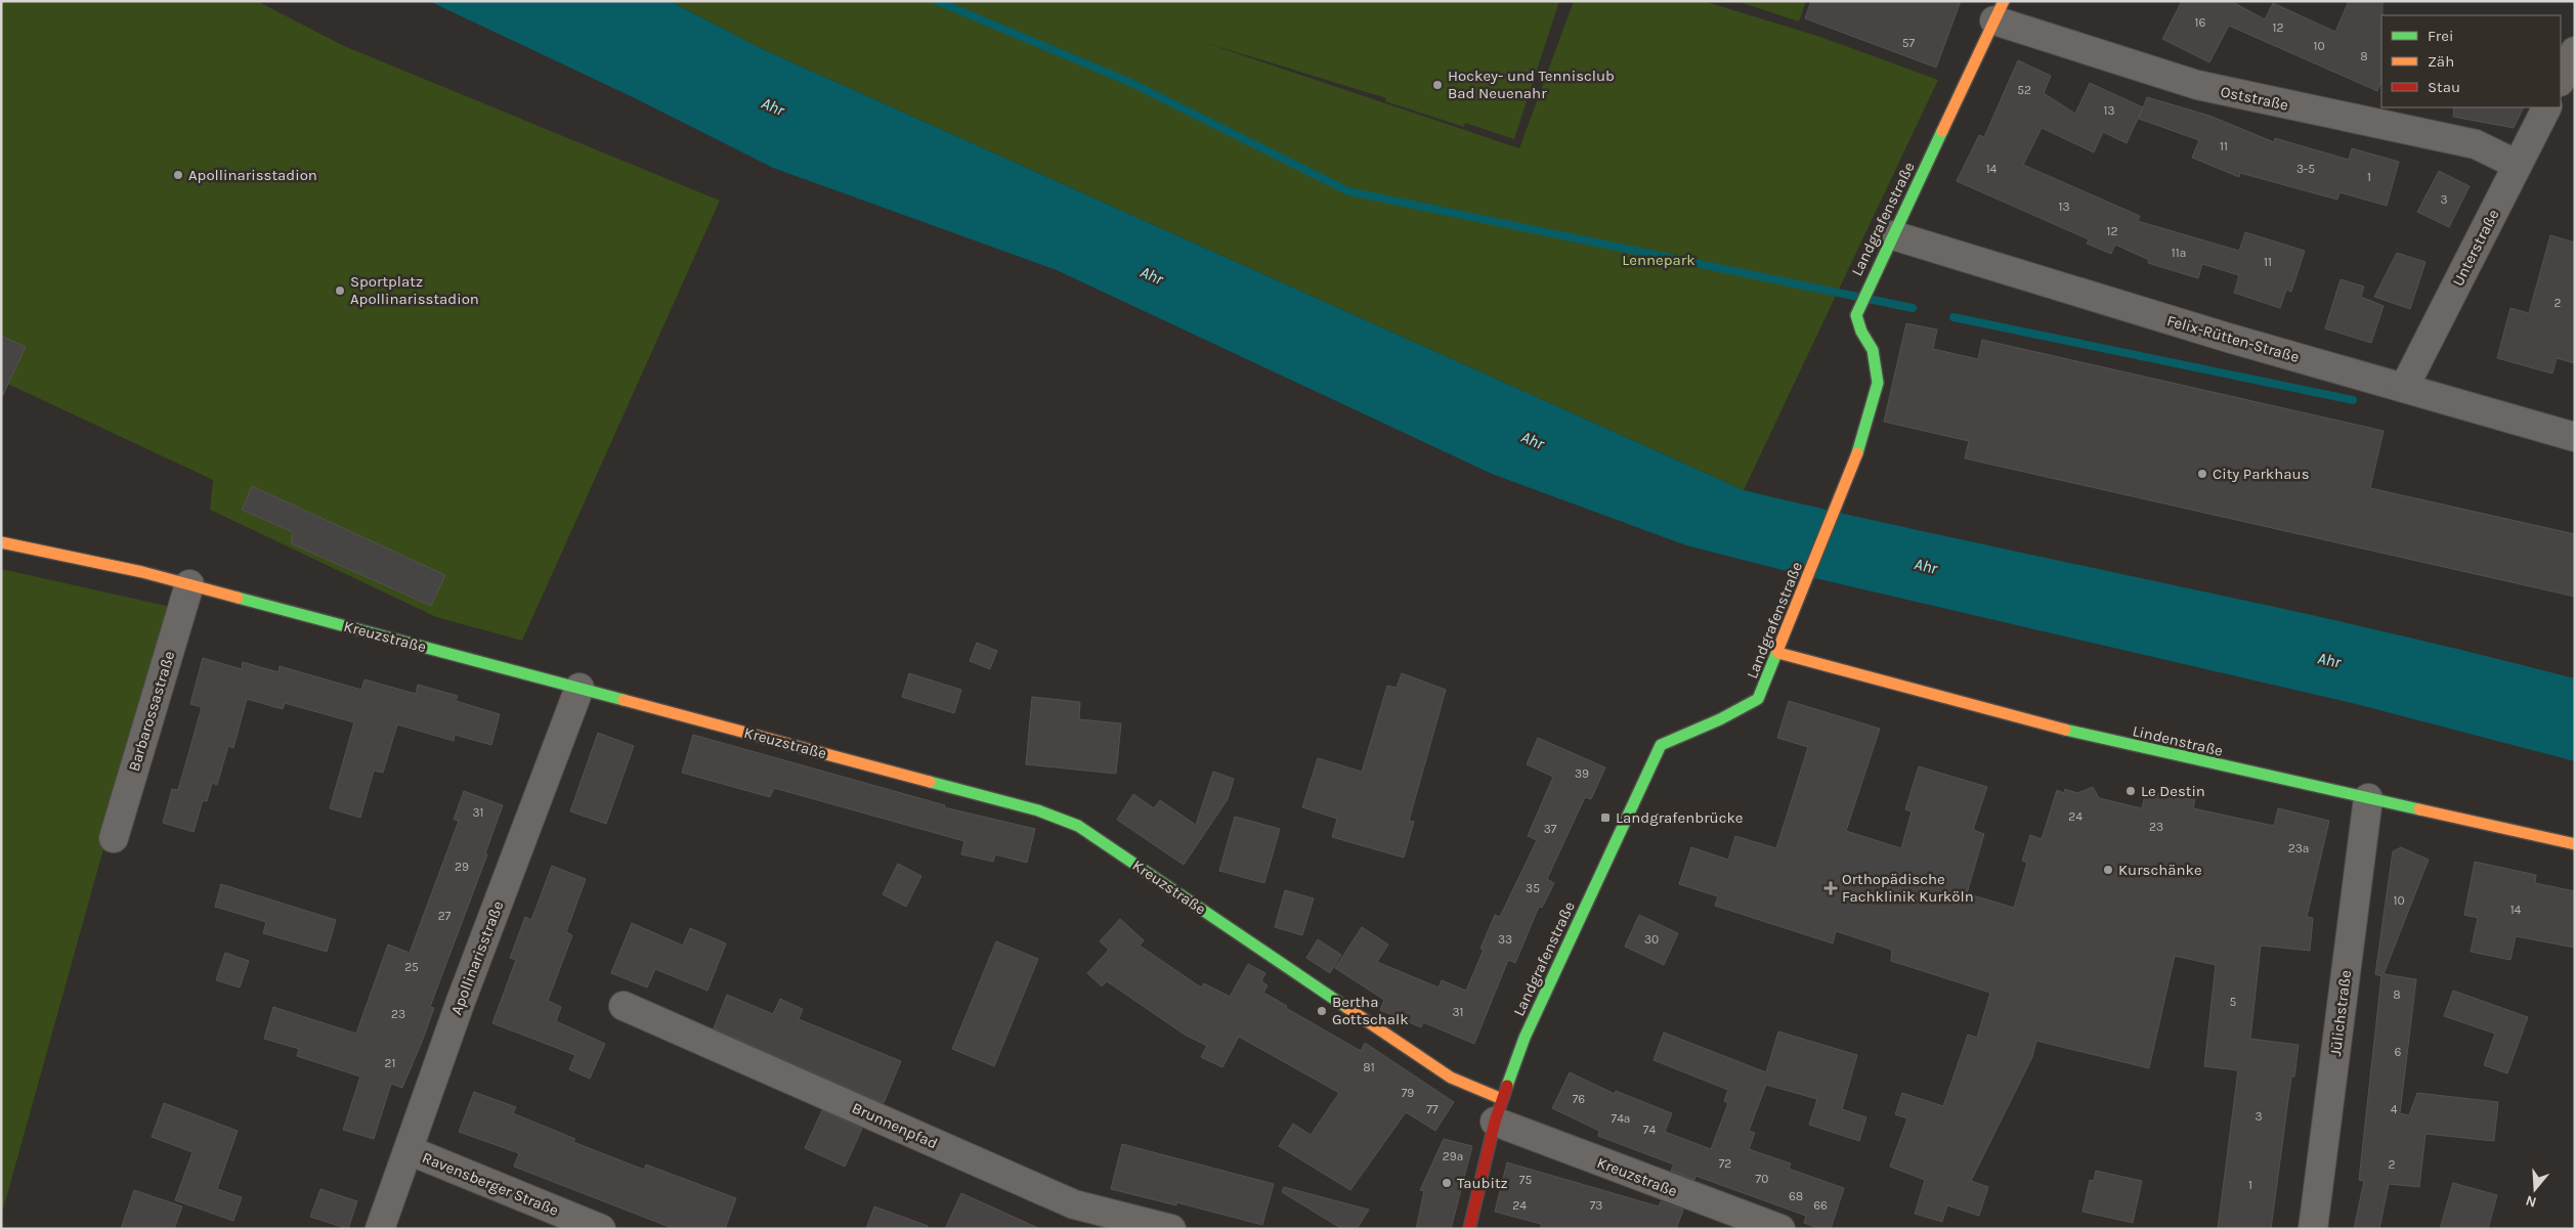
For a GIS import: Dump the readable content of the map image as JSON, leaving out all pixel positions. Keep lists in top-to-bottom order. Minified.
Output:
{"streets":{"street":["Oststraße","Landgrafenstraße","Unterstraße","Felix-Rütten-Straße","Kreuzstraße","Barbarossastraße","Lindenstraße","Apollinarisstraße","Jülichstraße","Brunnenpfad","Ravensberger Straße"]},"crossings":[["Oststraße","Landgrafenstraße"],["Oststraße","Unterstraße"],["Landgrafenstraße","Felix-Rütten-Straße"],["Landgrafenstraße","Kreuzstraße"],["Landgrafenstraße","Lindenstraße"],["Unterstraße","Felix-Rütten-Straße"],["Kreuzstraße","Barbarossastraße"],["Kreuzstraße","Apollinarisstraße"],["Lindenstraße","Jülichstraße"],["Apollinarisstraße","Ravensberger Straße"]],"water":["Ahr"],"parks":["Lennepark"],"places":{"other":["Hockey- und Tennisclub Bad Neuenahr","Apollinarisstadion","Sportplatz Apollinarisstadion","City Parkhaus","Le Destin","Kurschänke","Bertha Gottschalk","Taubitz"],"transit":["Landgrafenbrücke"],"health":["Orthopädische Fachklinik Kurköln"]},"house_numbers":["16","12","57","10","8","52","13","11","14","3-5","1","3","13","12","11a","11","2","39","31","24","23","37","23a","29","35","10","14","27","33","30","25","8","5","31","23","6","21","81","79","76","77","4","3","74a","74","29a","72","2","70","75","1","68","24","73","66"],"legend":["Frei","Zäh","Stau"],"north":"bottom"}
